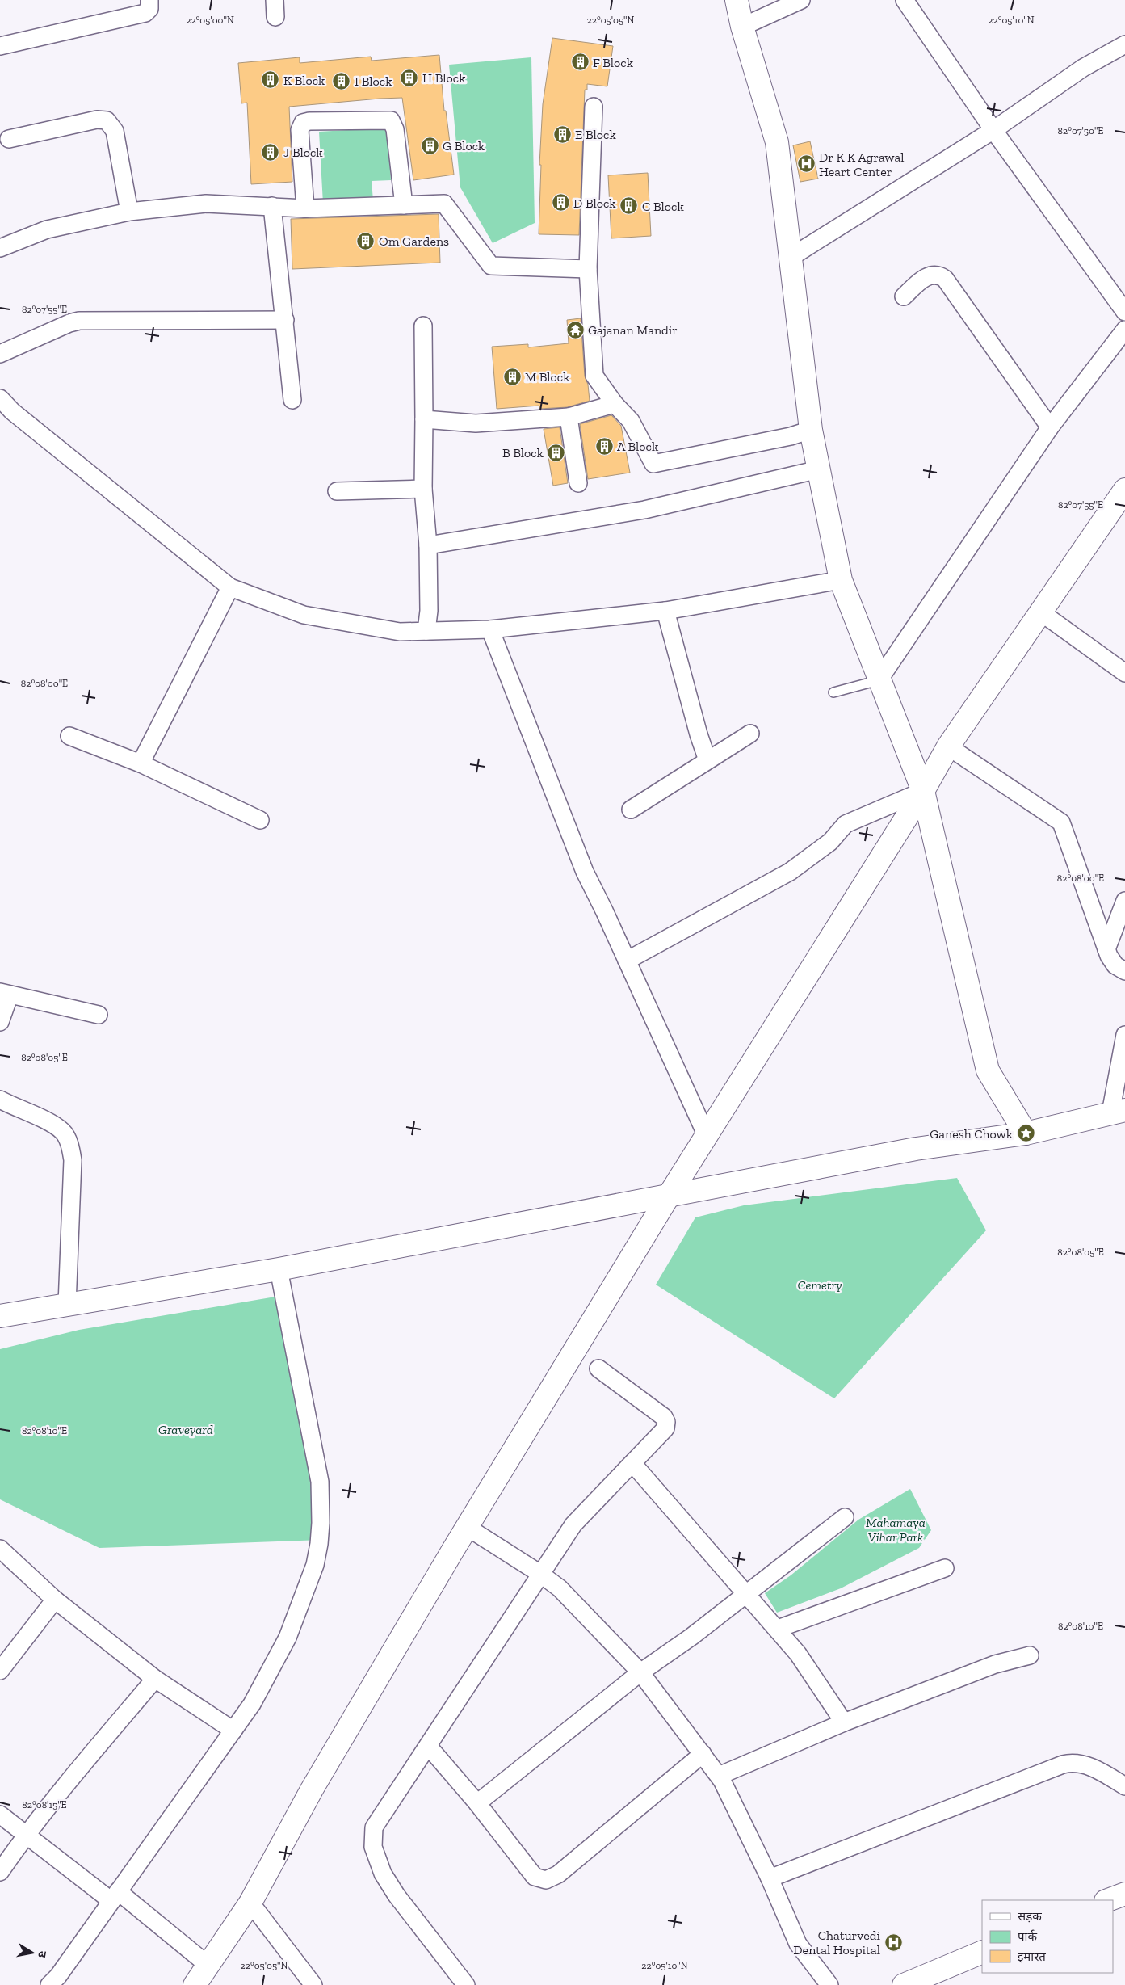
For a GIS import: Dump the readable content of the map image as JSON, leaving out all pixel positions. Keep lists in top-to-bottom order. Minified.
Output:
{"parks":["Cemetry","Graveyard","Mahamaya Vihar Park"],"places":{"building":["F Block","H Block","K Block","I Block","E Block","G Block","J Block","D Block","C Block","Om Gardens","M Block","A Block","B Block"],"hospital":["Dr K K Agrawal Heart Center","Chaturvedi Dental Hospital"],"temple":["Gajanan Mandir"],"place":["Ganesh Chowk"]},"legend":["सड़क","पार्क","इमारत"],"north":"right","coordinates":["22°05'00\"N","22°05'05\"N","22°05'10\"N","82°07'50\"E","82°07'55\"E","82°08'00\"E","82°08'05\"E","82°08'10\"E","82°08'15\"E"]}
